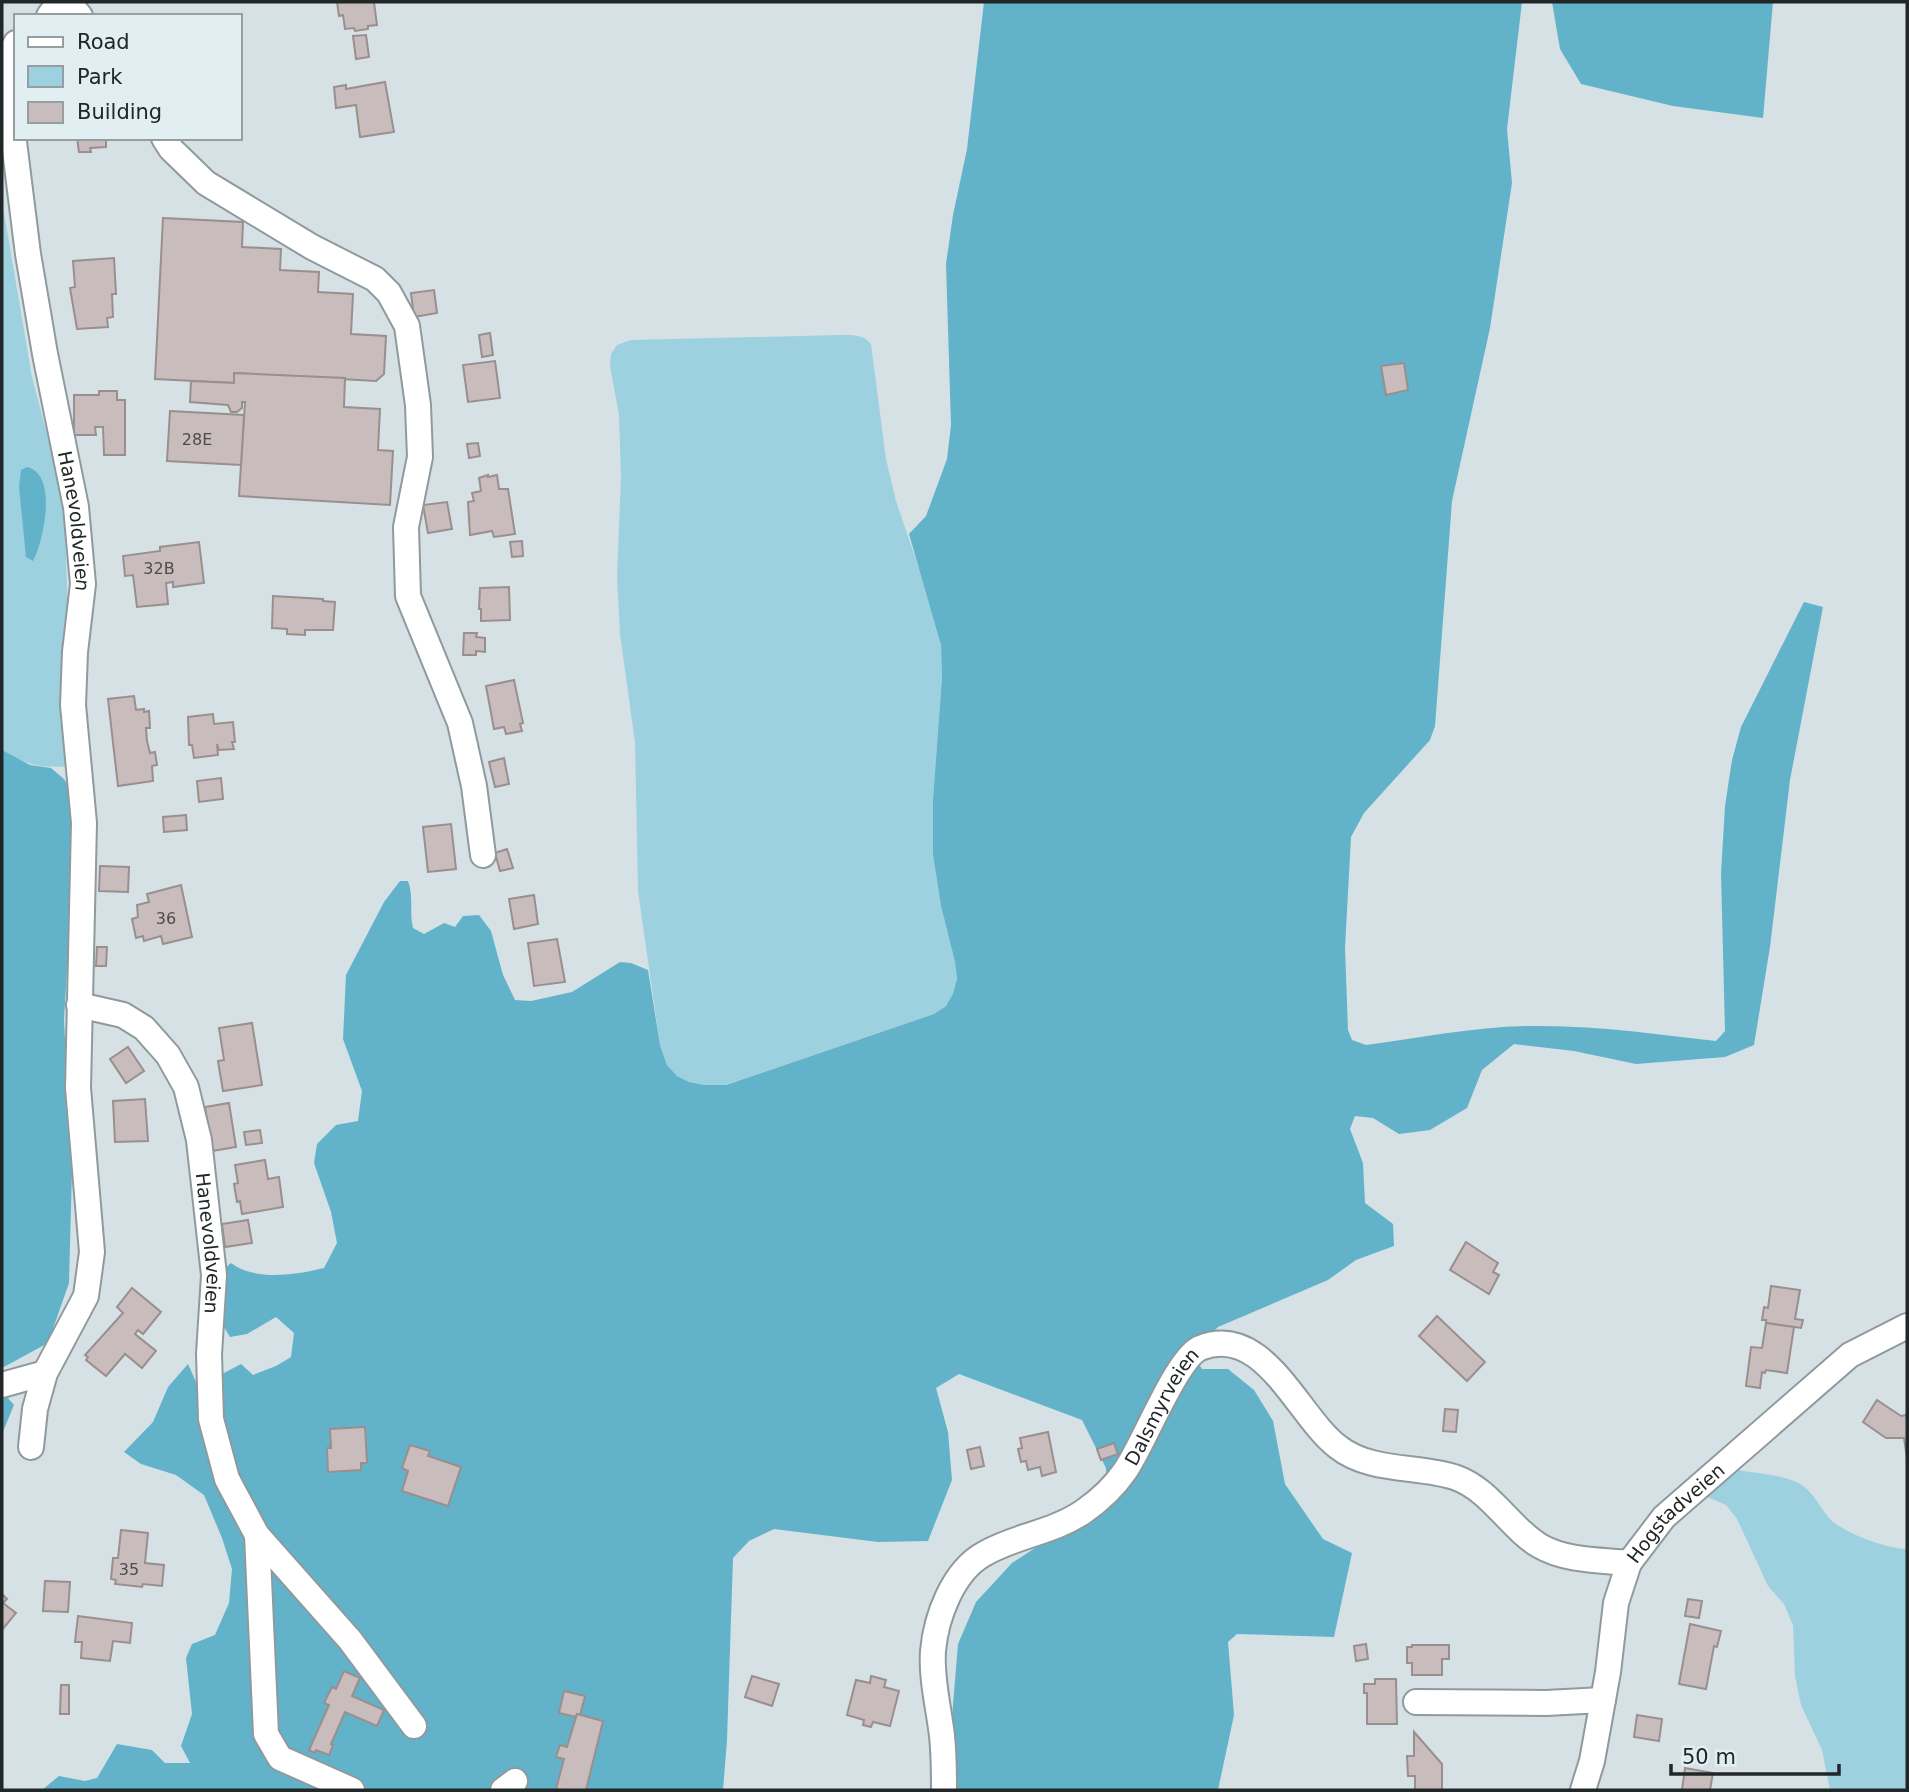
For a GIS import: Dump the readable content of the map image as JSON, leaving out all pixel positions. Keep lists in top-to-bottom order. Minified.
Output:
{"streets":{"street":["Hanevoldveien","Dalsmyrveien","Hogstadveien"]},"crossings":[["Dalsmyrveien","Hogstadveien"]],"house_numbers":["28E","32B","36","35"],"legend":["Road","Park","Building"],"scale_bar":"50 m"}
